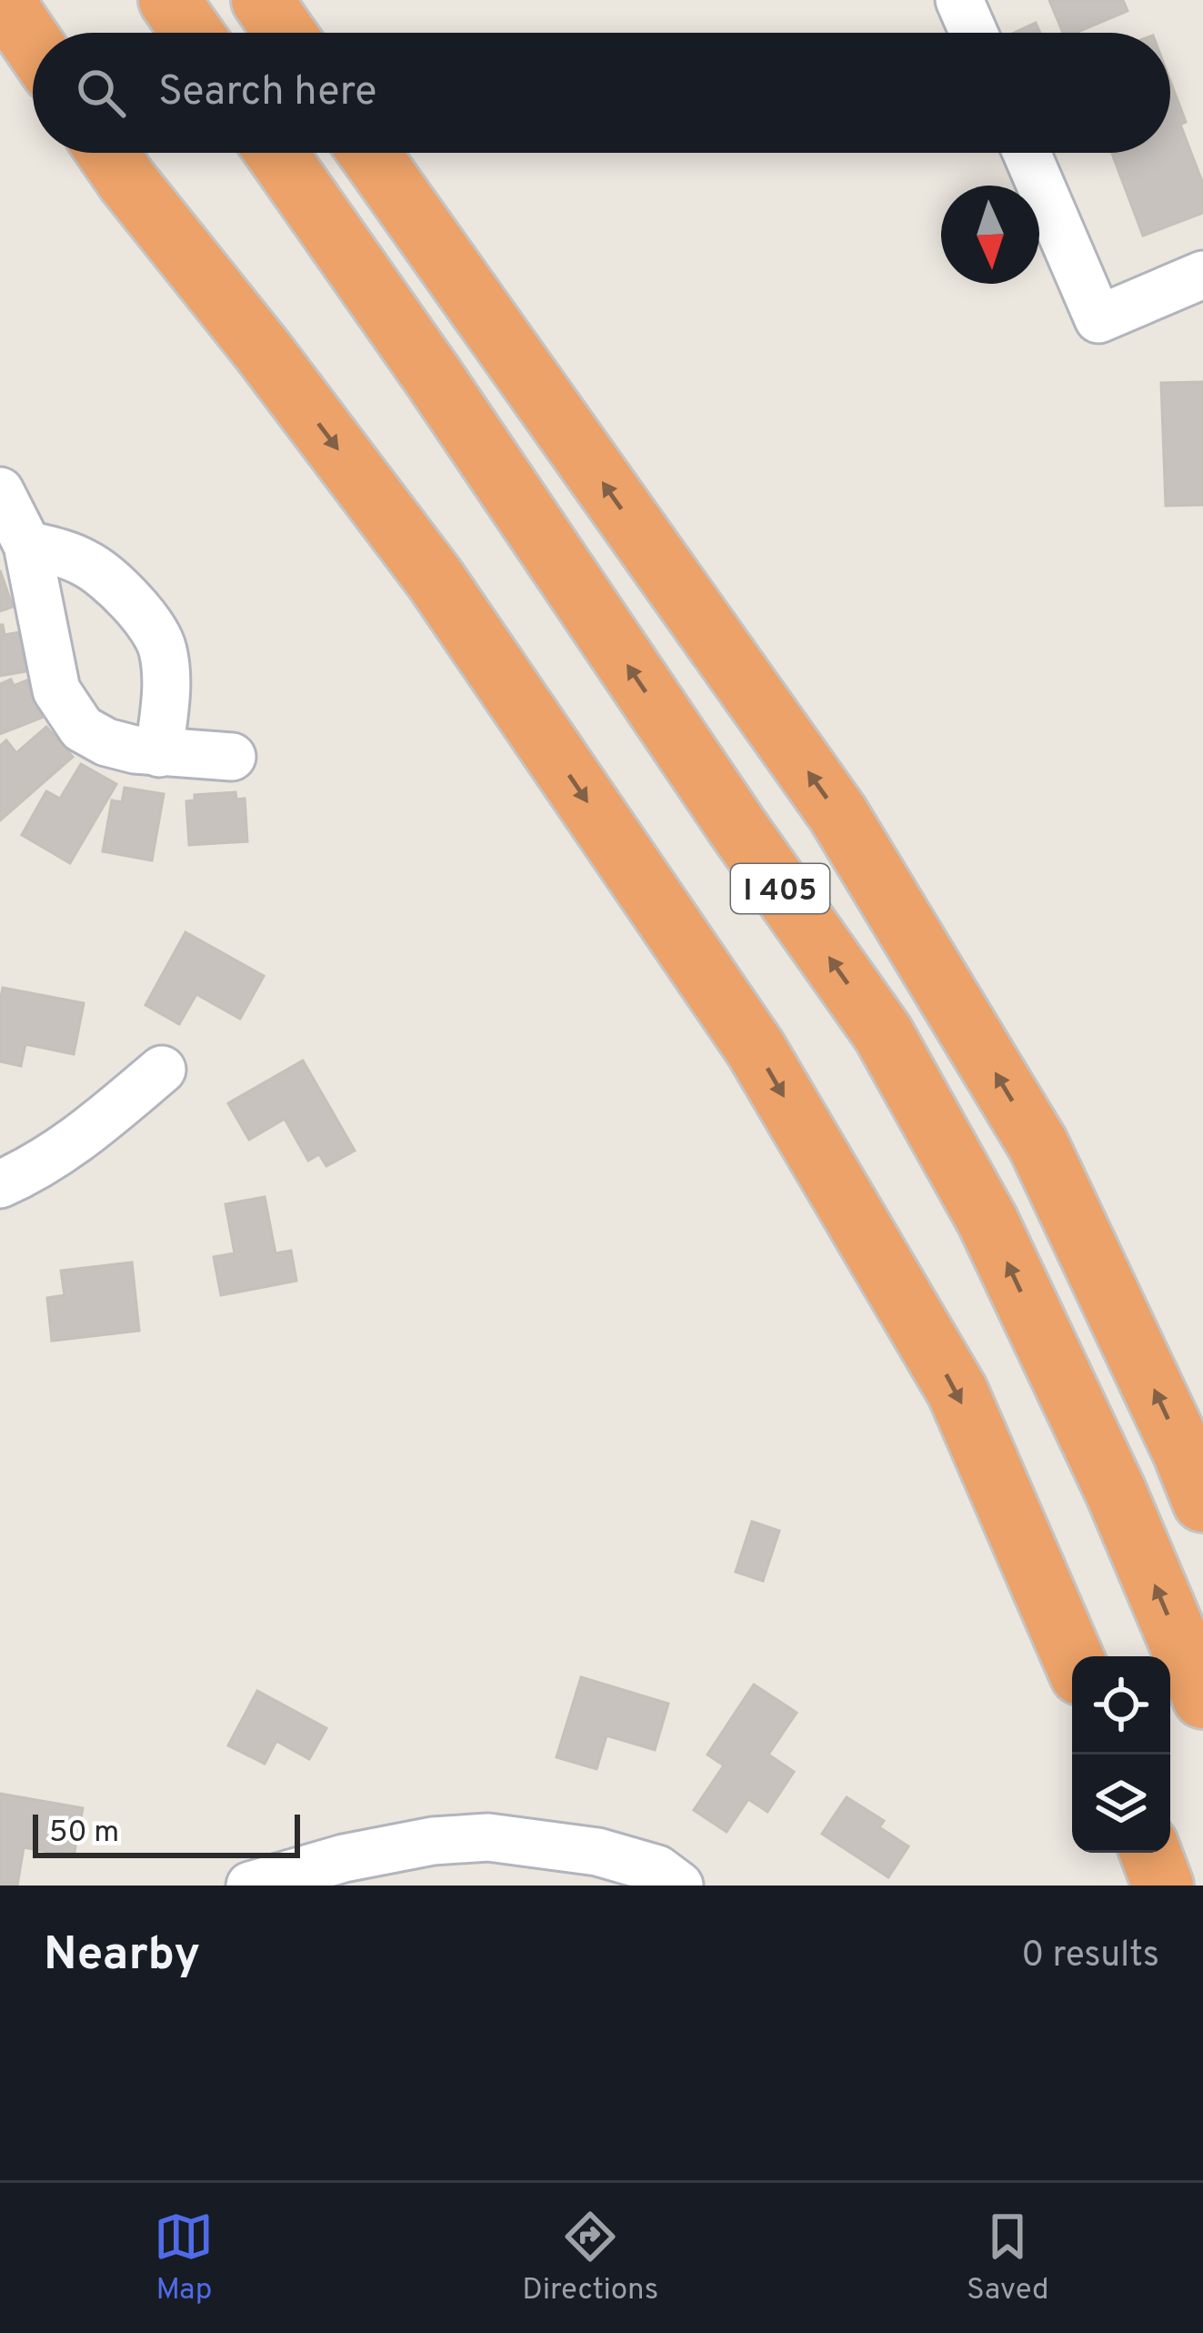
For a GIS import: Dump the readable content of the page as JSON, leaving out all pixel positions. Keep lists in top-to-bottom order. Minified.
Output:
{"streets":{"highway":["I 405"]},"scale_bar":"50 m","north":"bottom","page":{"search":"Search here","scale":"50 m","heading":["Nearby","0 results"],"nav":["Map","Directions","Saved"]}}
